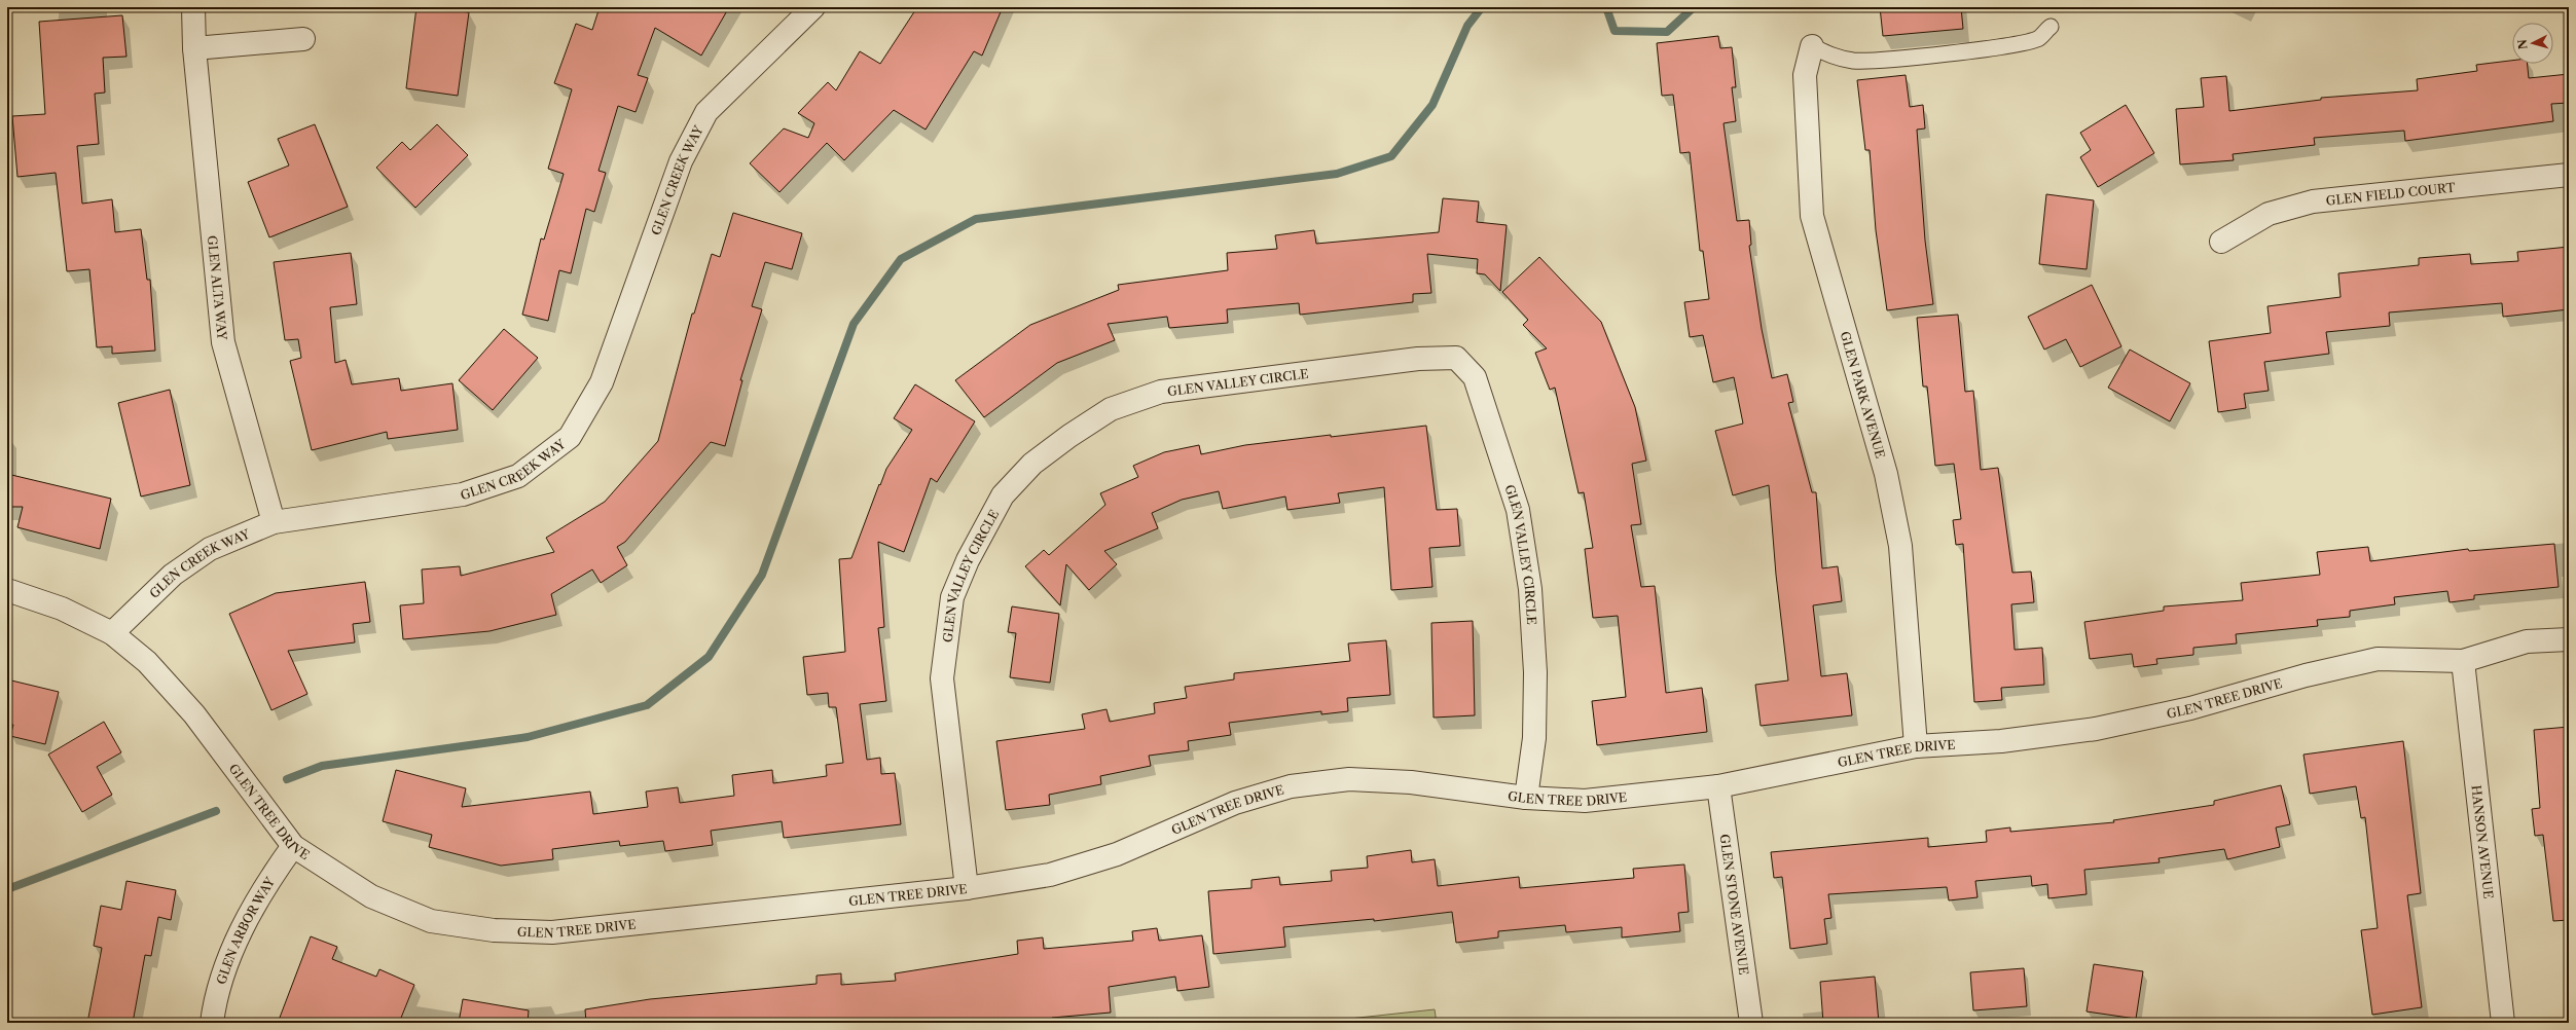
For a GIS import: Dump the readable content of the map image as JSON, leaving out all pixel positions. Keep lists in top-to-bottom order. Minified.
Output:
{"streets":{"street":["GLEN CREEK WAY","GLEN FIELD COURT","GLEN ALTA WAY","GLEN VALLEY CIRCLE","GLEN PARK AVENUE","GLEN TREE DRIVE","HANSON AVENUE","GLEN STONE AVENUE","GLEN ARBOR WAY"]},"crossings":[["GLEN CREEK WAY","GLEN ALTA WAY"],["GLEN CREEK WAY","GLEN TREE DRIVE"],["GLEN VALLEY CIRCLE","GLEN TREE DRIVE"],["GLEN PARK AVENUE","GLEN TREE DRIVE"],["GLEN TREE DRIVE","HANSON AVENUE"],["GLEN TREE DRIVE","GLEN STONE AVENUE"],["GLEN TREE DRIVE","GLEN ARBOR WAY"]],"north":"left"}
